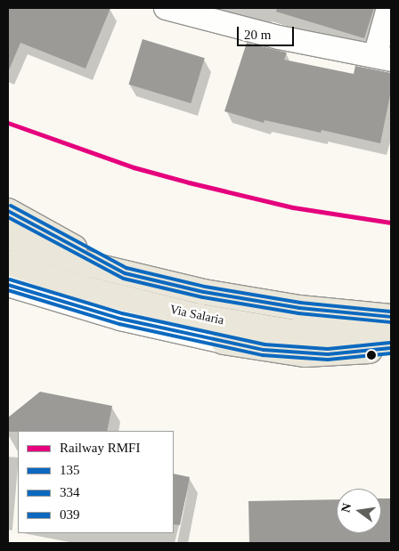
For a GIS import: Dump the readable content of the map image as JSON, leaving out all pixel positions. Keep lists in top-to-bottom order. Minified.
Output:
{"streets":{"main road":["Via Salaria"]},"lines":["rail line RMFI","transit line 039","transit line 135","transit line 334"],"legend":["Railway RMFI","135","334","039"],"scale_bar":"20 m","north":"left"}
